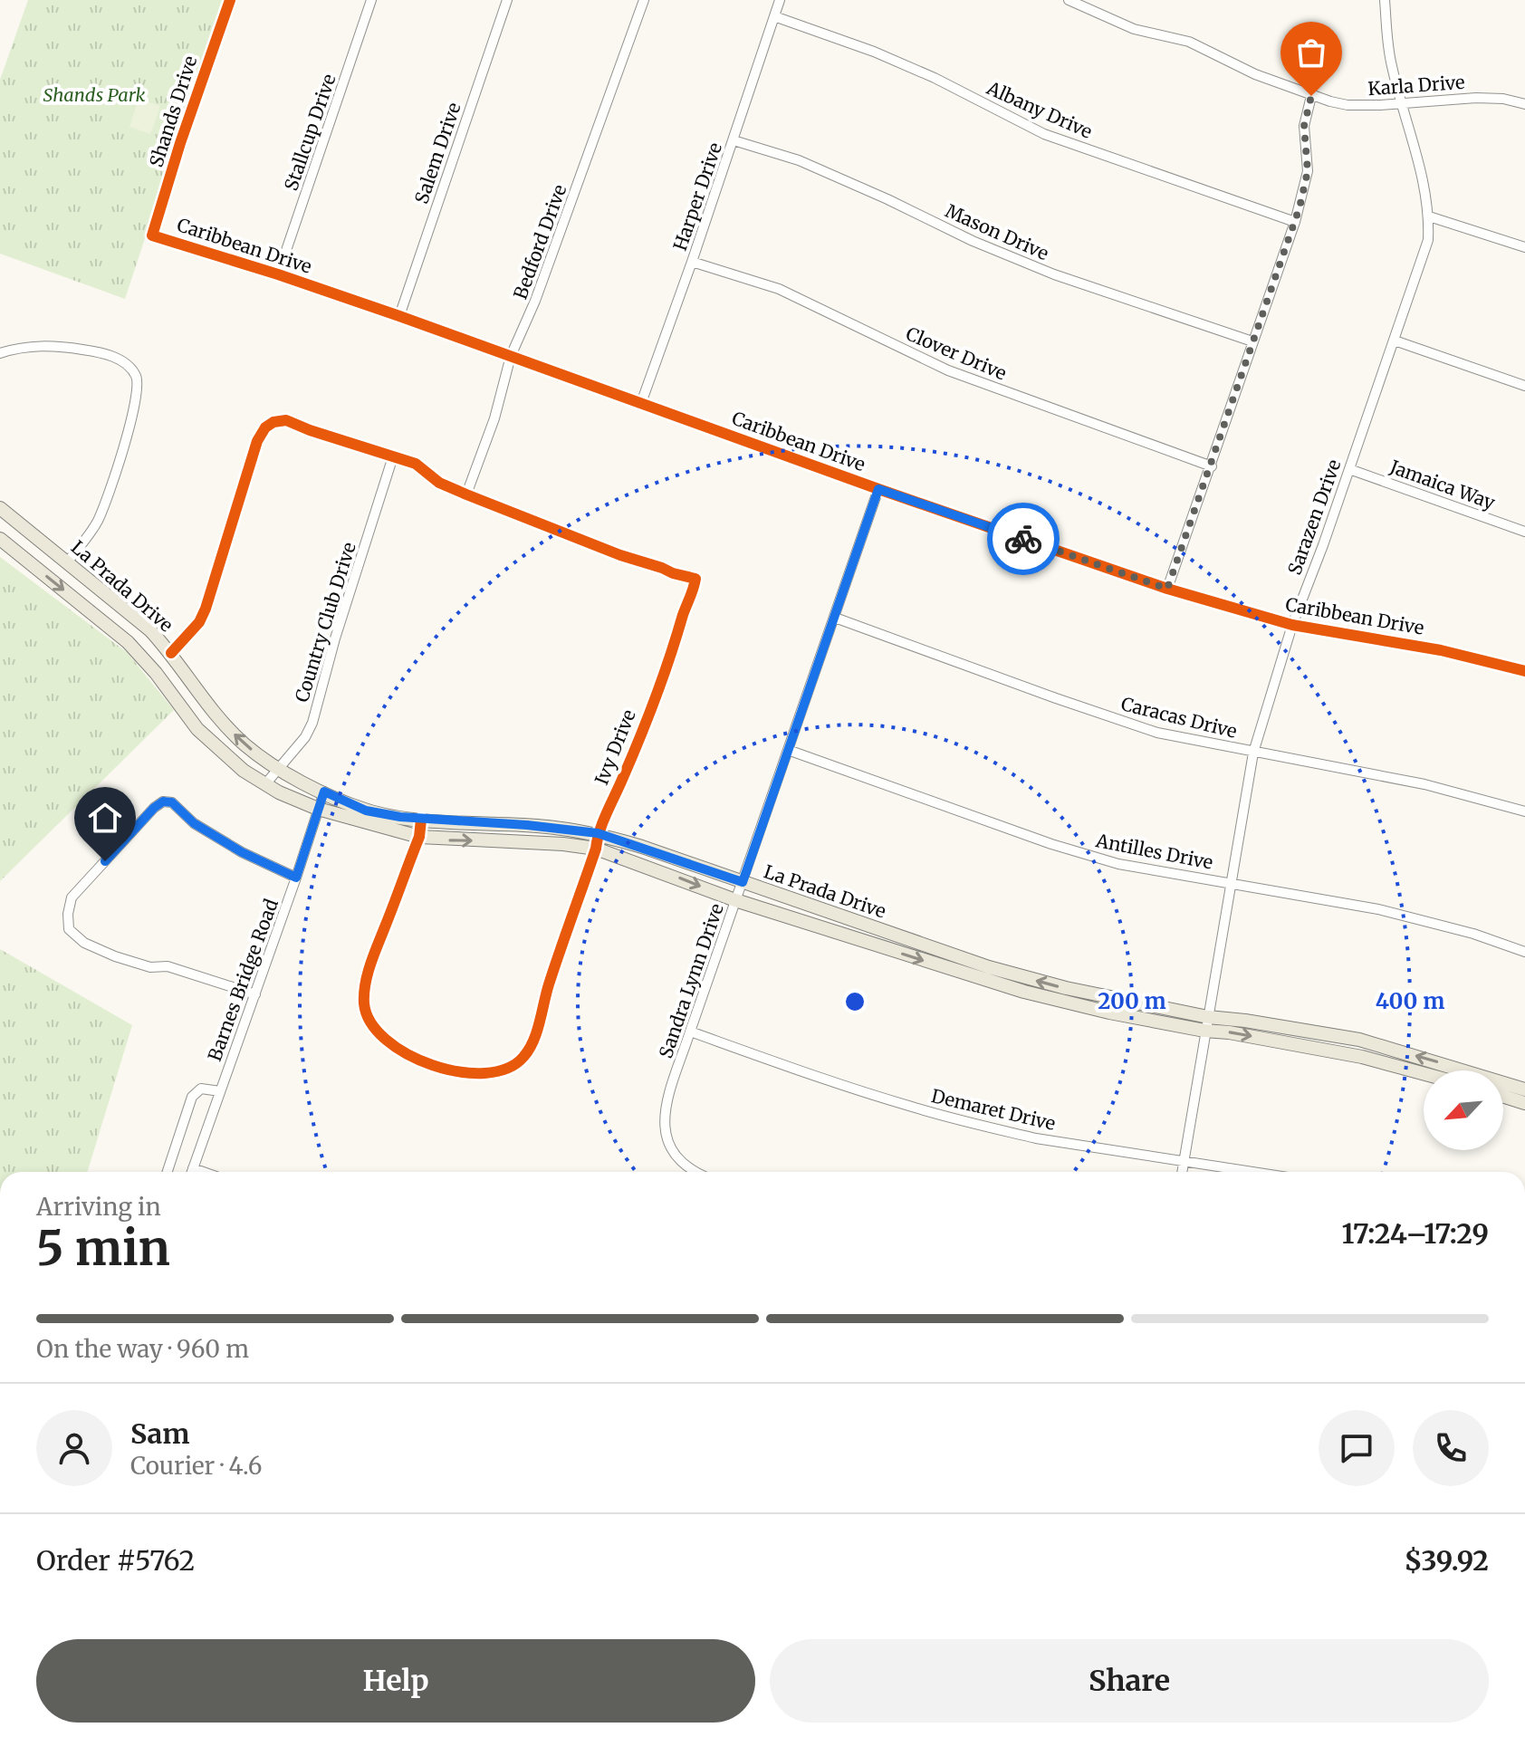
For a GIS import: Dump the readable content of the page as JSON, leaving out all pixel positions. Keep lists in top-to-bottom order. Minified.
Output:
{"streets":{"main road":["La Prada Drive"],"street":["Karla Drive","Albany Drive","Shands Drive","Stallcup Drive","Salem Drive","Harper Drive","Mason Drive","Bedford Drive","Caribbean Drive","Clover Drive","Jamaica Way","Sarazen Drive","Country Club Drive","Caracas Drive","Ivy Drive","Antilles Drive","Barnes Bridge Road","Sandra Lynn Drive","Demaret Drive"]},"crossings":[["Karla Drive","Sarazen Drive"],["Albany Drive","Harper Drive"],["Shands Drive","Caribbean Drive"],["Stallcup Drive","Caribbean Drive"],["Salem Drive","Caribbean Drive"],["Harper Drive","Mason Drive"],["Harper Drive","Caribbean Drive"],["Harper Drive","Clover Drive"],["Bedford Drive","Caribbean Drive"],["Bedford Drive","Ivy Drive"],["Caribbean Drive","Sarazen Drive"],["Caribbean Drive","Sandra Lynn Drive"],["Jamaica Way","Sarazen Drive"],["Sarazen Drive","La Prada Drive"],["Sarazen Drive","Caracas Drive"],["Sarazen Drive","Antilles Drive"],["Sarazen Drive","Demaret Drive"],["La Prada Drive","Country Club Drive"],["La Prada Drive","Ivy Drive"],["La Prada Drive","Barnes Bridge Road"],["La Prada Drive","Sandra Lynn Drive"],["Country Club Drive","Ivy Drive"],["Caracas Drive","Sandra Lynn Drive"],["Antilles Drive","Sandra Lynn Drive"],["Sandra Lynn Drive","Demaret Drive"]],"parks":["Shands Park"],"north":"bottom left","page":{"heading":["5 min","Arriving in","17:24–17:29"],"panel":["Sam","Courier · 4.6","Order #5762","$39.92"],"bar":"On the way · 960 m","buttons":["Help","Share"]},"rings":["200 m","400 m"]}
